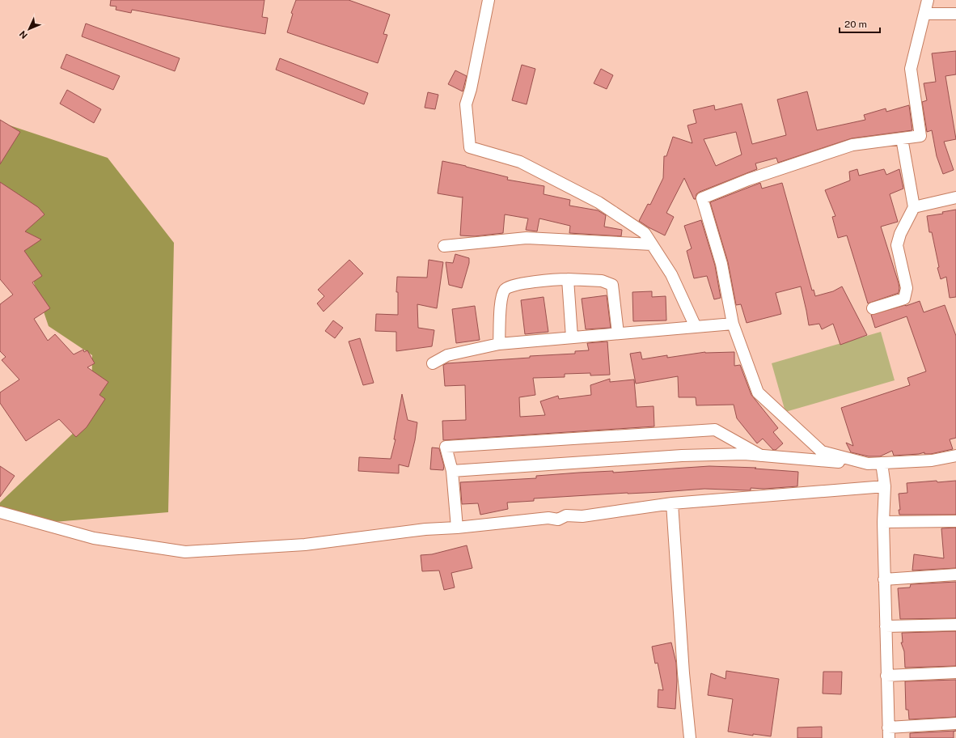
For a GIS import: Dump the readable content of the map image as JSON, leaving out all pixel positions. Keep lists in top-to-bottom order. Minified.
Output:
{"scale_bar":"20 m","north":"bottom left"}
